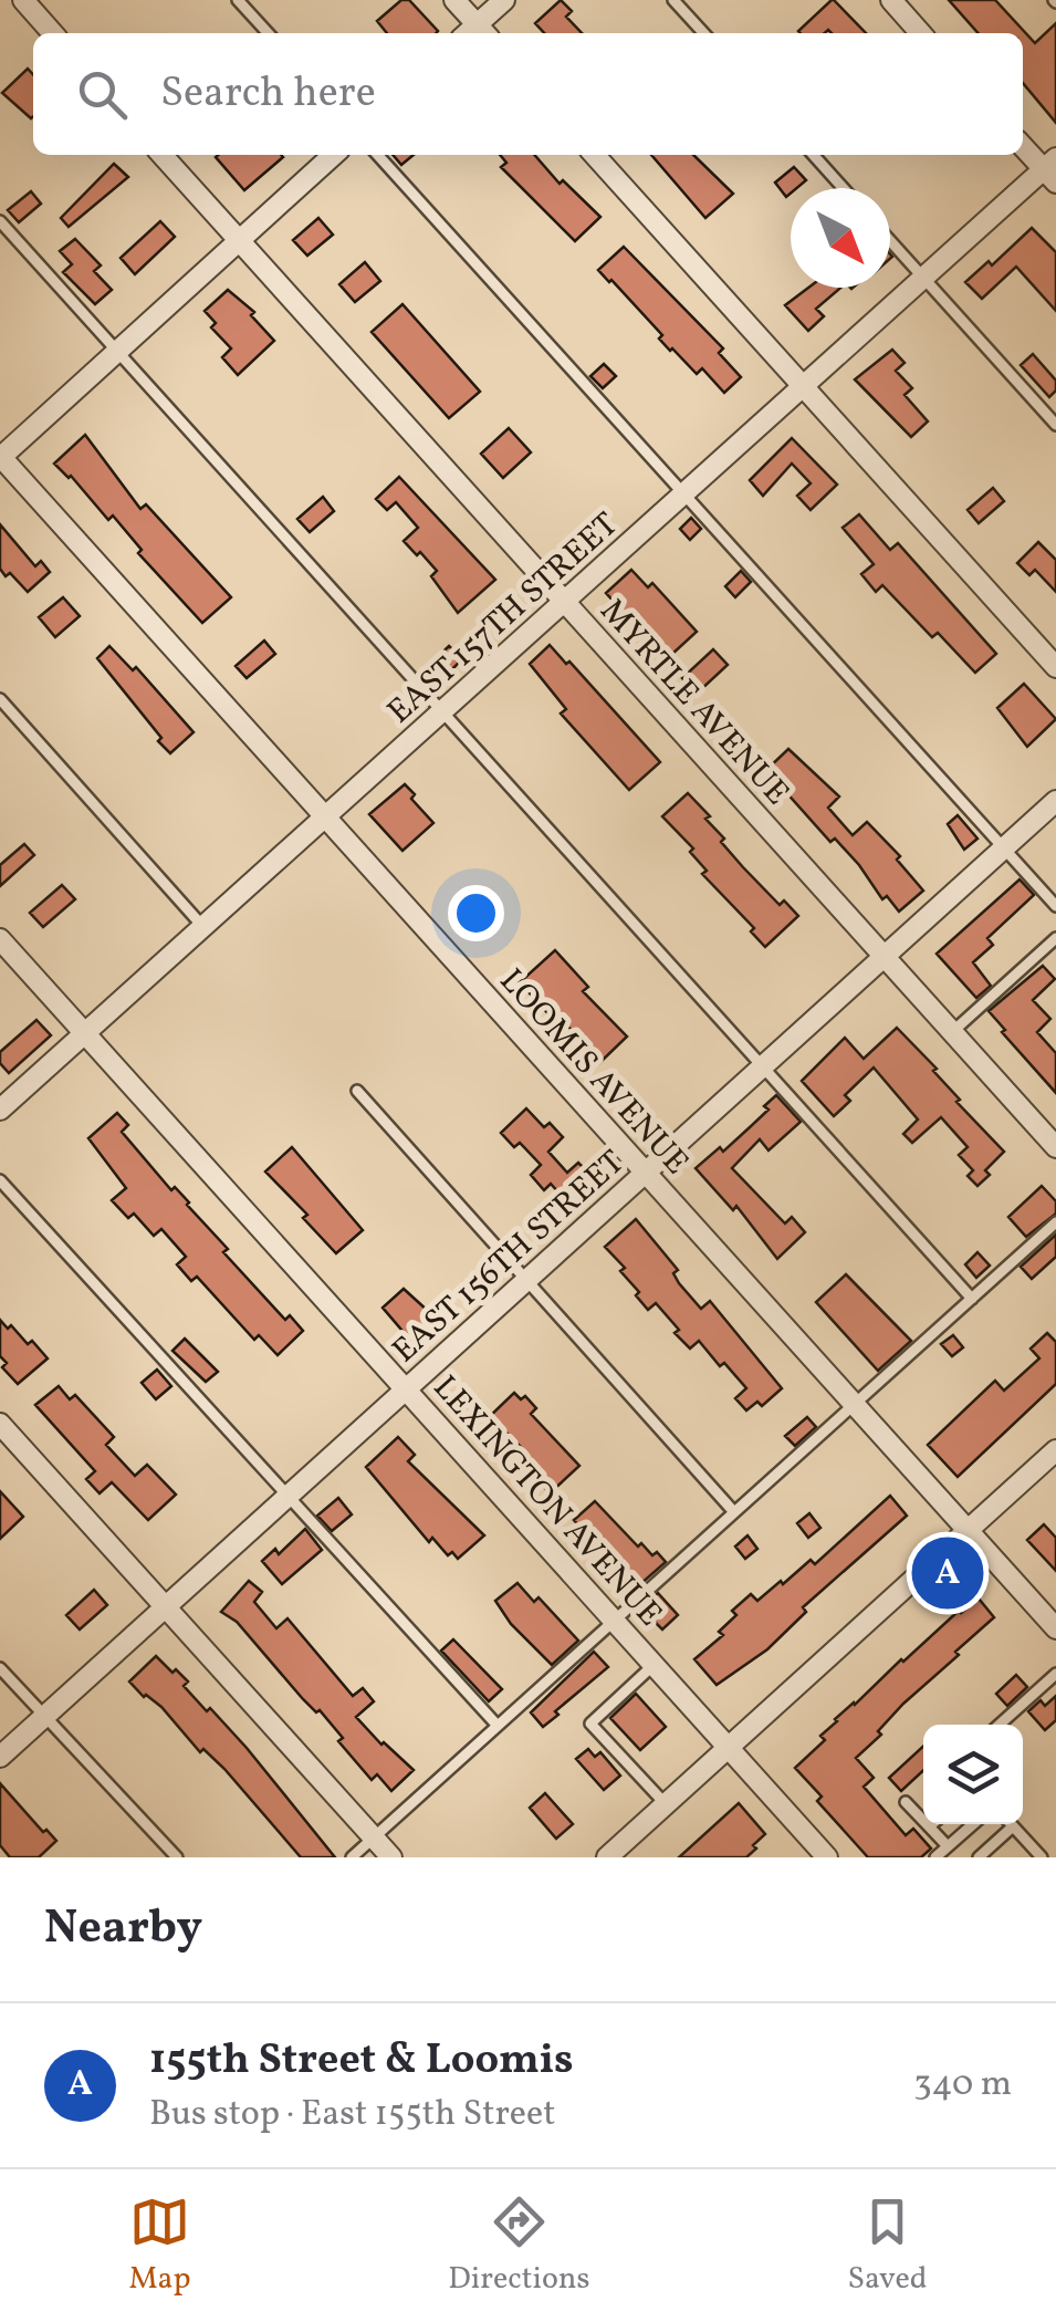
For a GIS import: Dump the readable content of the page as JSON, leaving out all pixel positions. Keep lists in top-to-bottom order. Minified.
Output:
{"streets":{"street":["EAST 157TH STREET","MYRTLE AVENUE","LOOMIS AVENUE","EAST 156TH STREET","LEXINGTON AVENUE"]},"crossings":[["EAST 157TH STREET","MYRTLE AVENUE"],["EAST 157TH STREET","LOOMIS AVENUE"],["EAST 157TH STREET","LEXINGTON AVENUE"],["MYRTLE AVENUE","EAST 156TH STREET"],["LOOMIS AVENUE","EAST 156TH STREET"],["EAST 156TH STREET","LEXINGTON AVENUE"]],"north":"bottom right","page":{"search":"Search here","pins":"A","heading":"Nearby","list":[{"mark":"A","name":"155th Street & Loomis","note":"Bus stop · East 155th Street","value":"340 m"}],"nav":["Map","Directions","Saved"]}}
